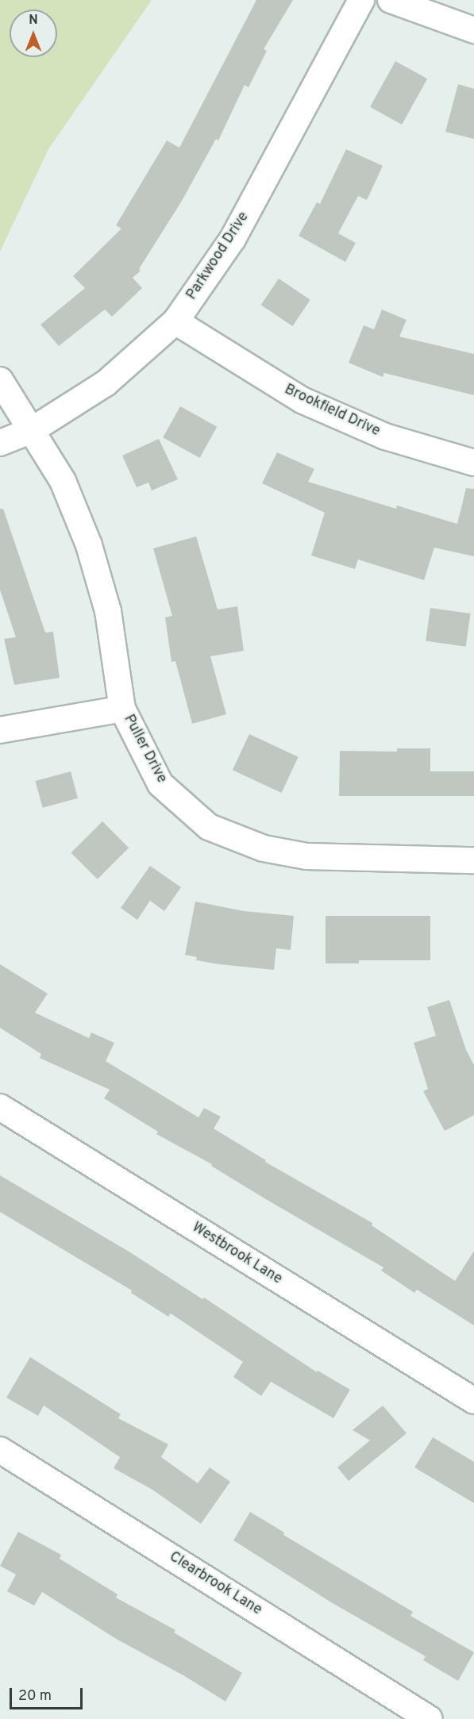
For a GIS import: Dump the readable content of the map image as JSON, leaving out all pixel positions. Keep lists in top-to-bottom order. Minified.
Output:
{"streets":{"street":["Parkwood Drive","Brookfield Drive","Puller Drive","Westbrook Lane","Clearbrook Lane"]},"crossings":[["Parkwood Drive","Brookfield Drive"],["Parkwood Drive","Puller Drive"]],"scale_bar":"20 m","north":"top"}
